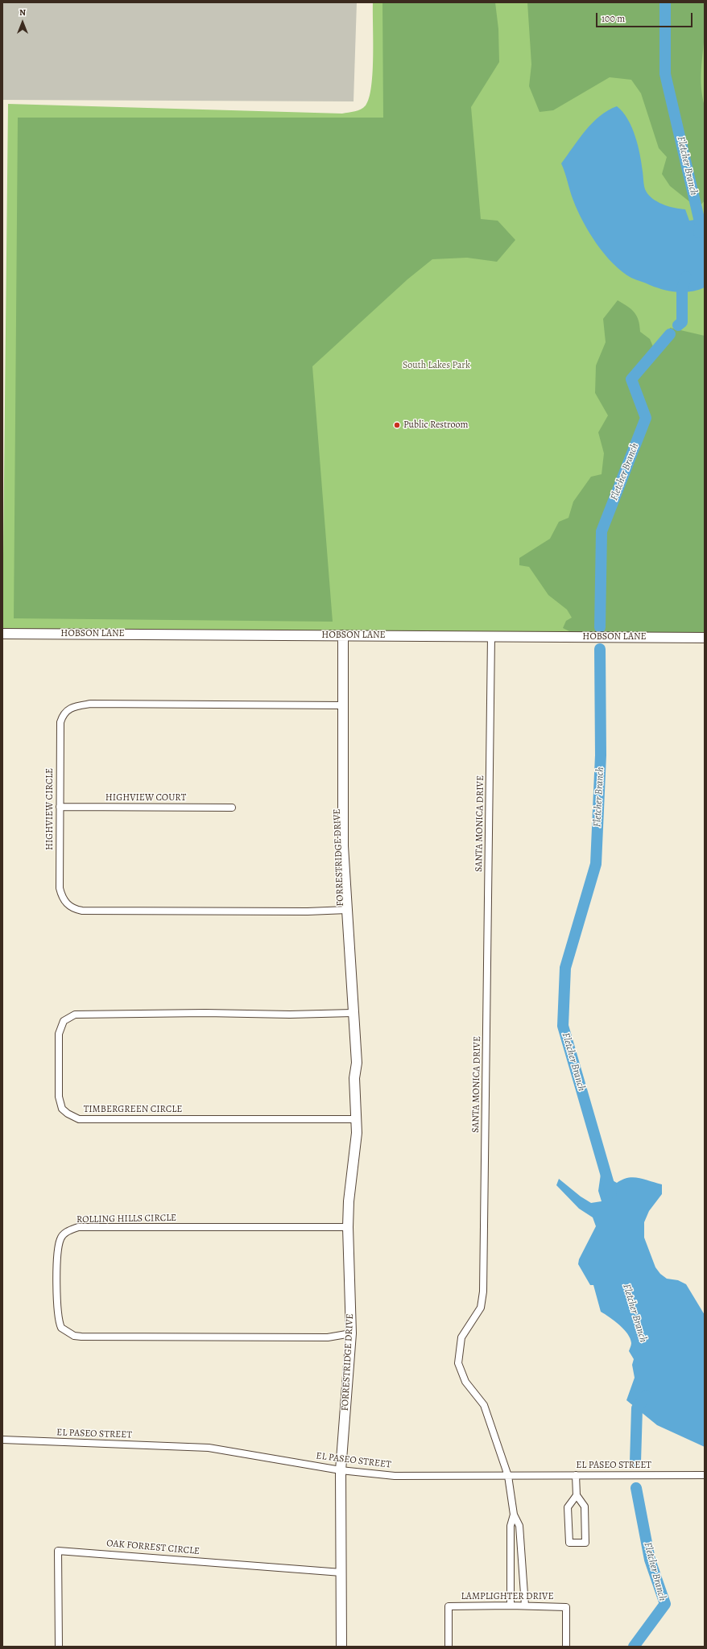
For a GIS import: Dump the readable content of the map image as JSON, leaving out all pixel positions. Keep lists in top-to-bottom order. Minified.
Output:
{"streets":{"street":["HOBSON LANE","HIGHVIEW COURT","HIGHVIEW CIRCLE","SANTA MONICA DRIVE","FORRESTRIDGE DRIVE","TIMBERGREEN CIRCLE","ROLLING HILLS CIRCLE","EL PASEO STREET","OAK FORREST CIRCLE","LAMPLIGHTER DRIVE"]},"crossings":[["HOBSON LANE","SANTA MONICA DRIVE"],["HOBSON LANE","FORRESTRIDGE DRIVE"],["HIGHVIEW COURT","HIGHVIEW CIRCLE"],["HIGHVIEW CIRCLE","FORRESTRIDGE DRIVE"],["SANTA MONICA DRIVE","EL PASEO STREET"],["SANTA MONICA DRIVE","LAMPLIGHTER DRIVE"],["FORRESTRIDGE DRIVE","TIMBERGREEN CIRCLE"],["FORRESTRIDGE DRIVE","ROLLING HILLS CIRCLE"],["FORRESTRIDGE DRIVE","EL PASEO STREET"],["FORRESTRIDGE DRIVE","OAK FORREST CIRCLE"]],"water":["Fletcher Branch"],"parks":["South Lakes Park"],"places":["Public Restroom"],"scale_bar":"100 m","north":"top"}
